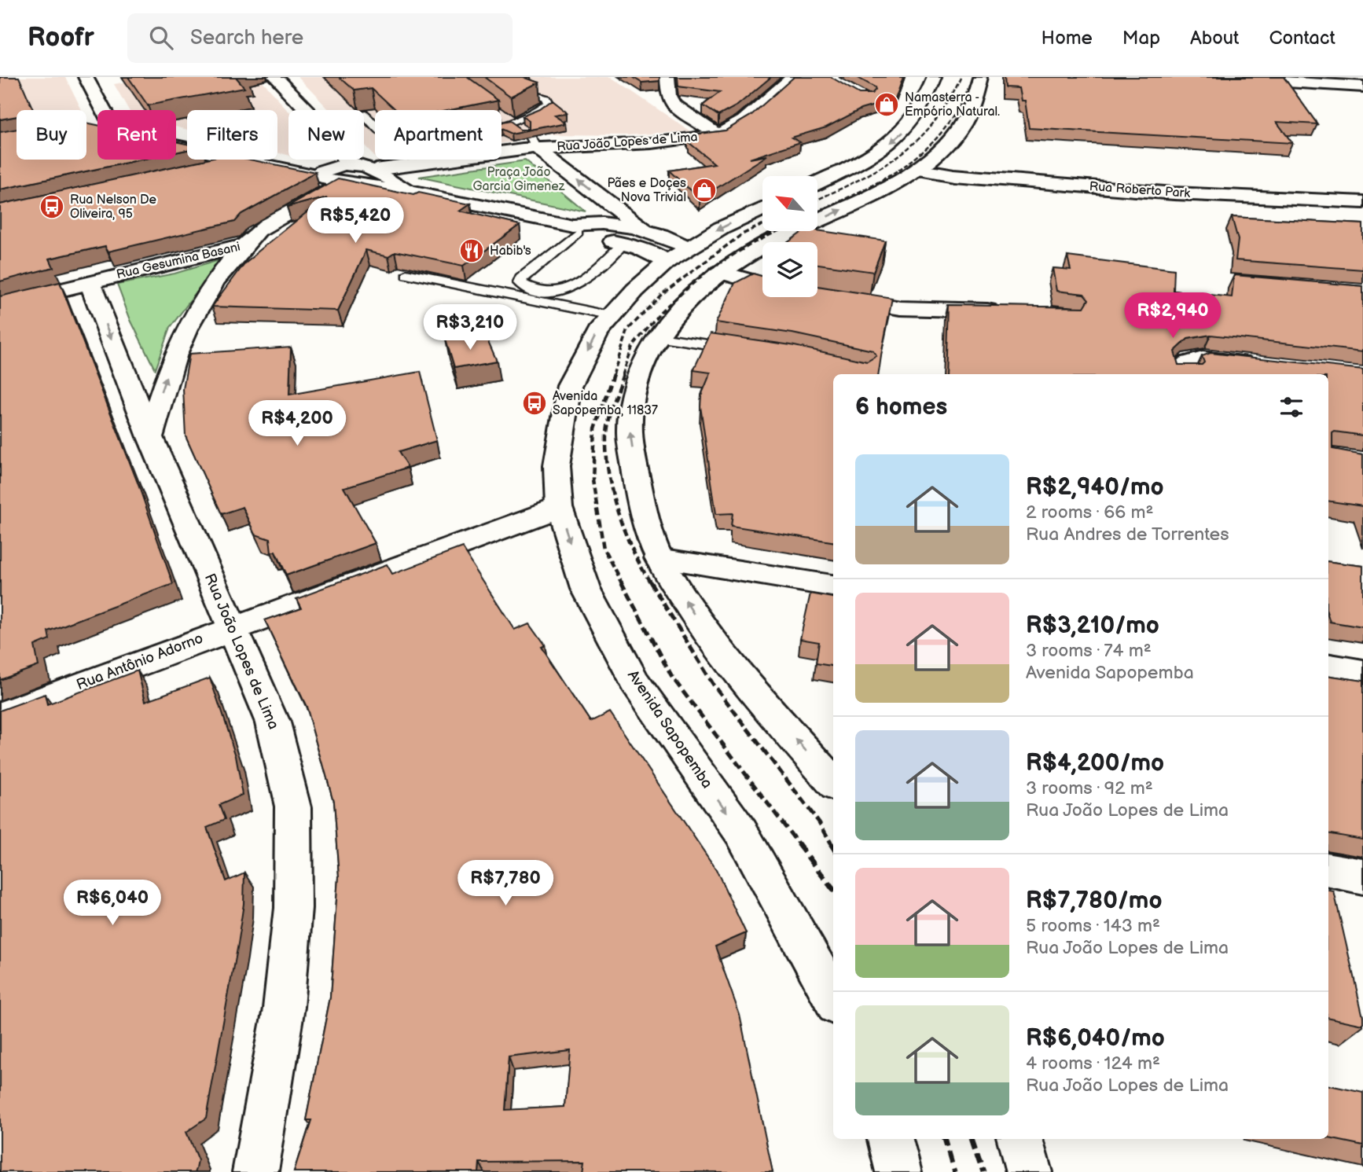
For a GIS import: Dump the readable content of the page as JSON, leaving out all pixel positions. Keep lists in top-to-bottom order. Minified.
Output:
{"streets":{"street":["Rua João Lopes de Lima","Rua Roberto Park","Rua Gesumina Basani","Rua Antônio Adorno","Avenida Sapopemba"]},"crossings":[["Rua João Lopes de Lima","Rua Gesumina Basani"],["Rua João Lopes de Lima","Rua Antônio Adorno"],["Rua Antônio Adorno","Avenida Sapopemba"]],"one_way":["Avenida Sapopemba"],"parks":["Praça João Garcia Gimenez"],"places":{"shop":["Namasterra - Empório Natural.","Pães e Doçes Nova Trivial"],"bus stop":["Rua Nelson De Oliveira, 95","Avenida Sapopemba, 11837"],"restaurant":["Habib's"]},"north":"top left","page":{"header":"Roofr","search":"Search here","nav":["Home","Map","About","Contact"],"chip":["Buy","Rent","Filters","New","Apartment"],"price":["R$5,420","R$2,940","R$3,210","R$4,200","R$7,780","R$6,040"],"heading":"6 homes","list":[{"name":"R$2,940/mo","note":"2 rooms · 66 m² · Rua Andres de Torrentes"},{"name":"R$3,210/mo","note":"3 rooms · 74 m² · Avenida Sapopemba"},{"name":"R$4,200/mo","note":"3 rooms · 92 m² · Rua João Lopes de Lima"},{"name":"R$7,780/mo","note":"5 rooms · 143 m² · Rua João Lopes de Lima"},{"name":"R$6,040/mo","note":"4 rooms · 124 m² · Rua João Lopes de Lima"}]}}
